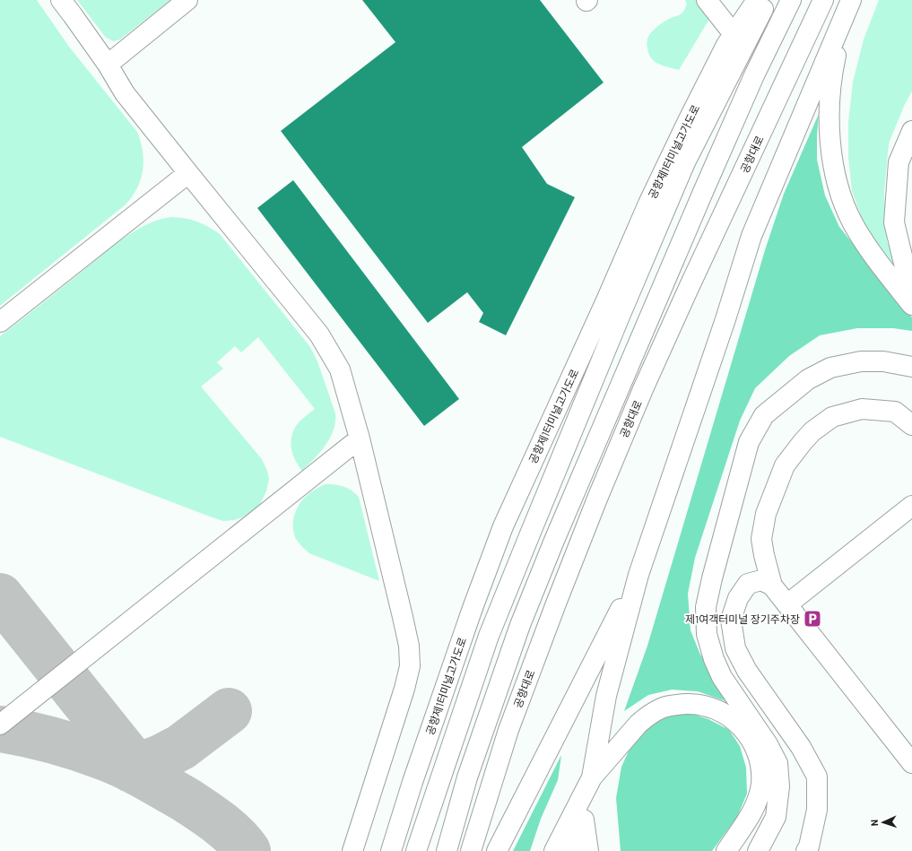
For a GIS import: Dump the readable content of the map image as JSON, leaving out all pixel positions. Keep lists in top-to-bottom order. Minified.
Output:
{"streets":{"street":["공항제1터미널고가도로","공항대로"]},"places":{"parking":["제1여객터미널 장기주차장"]},"north":"left"}
